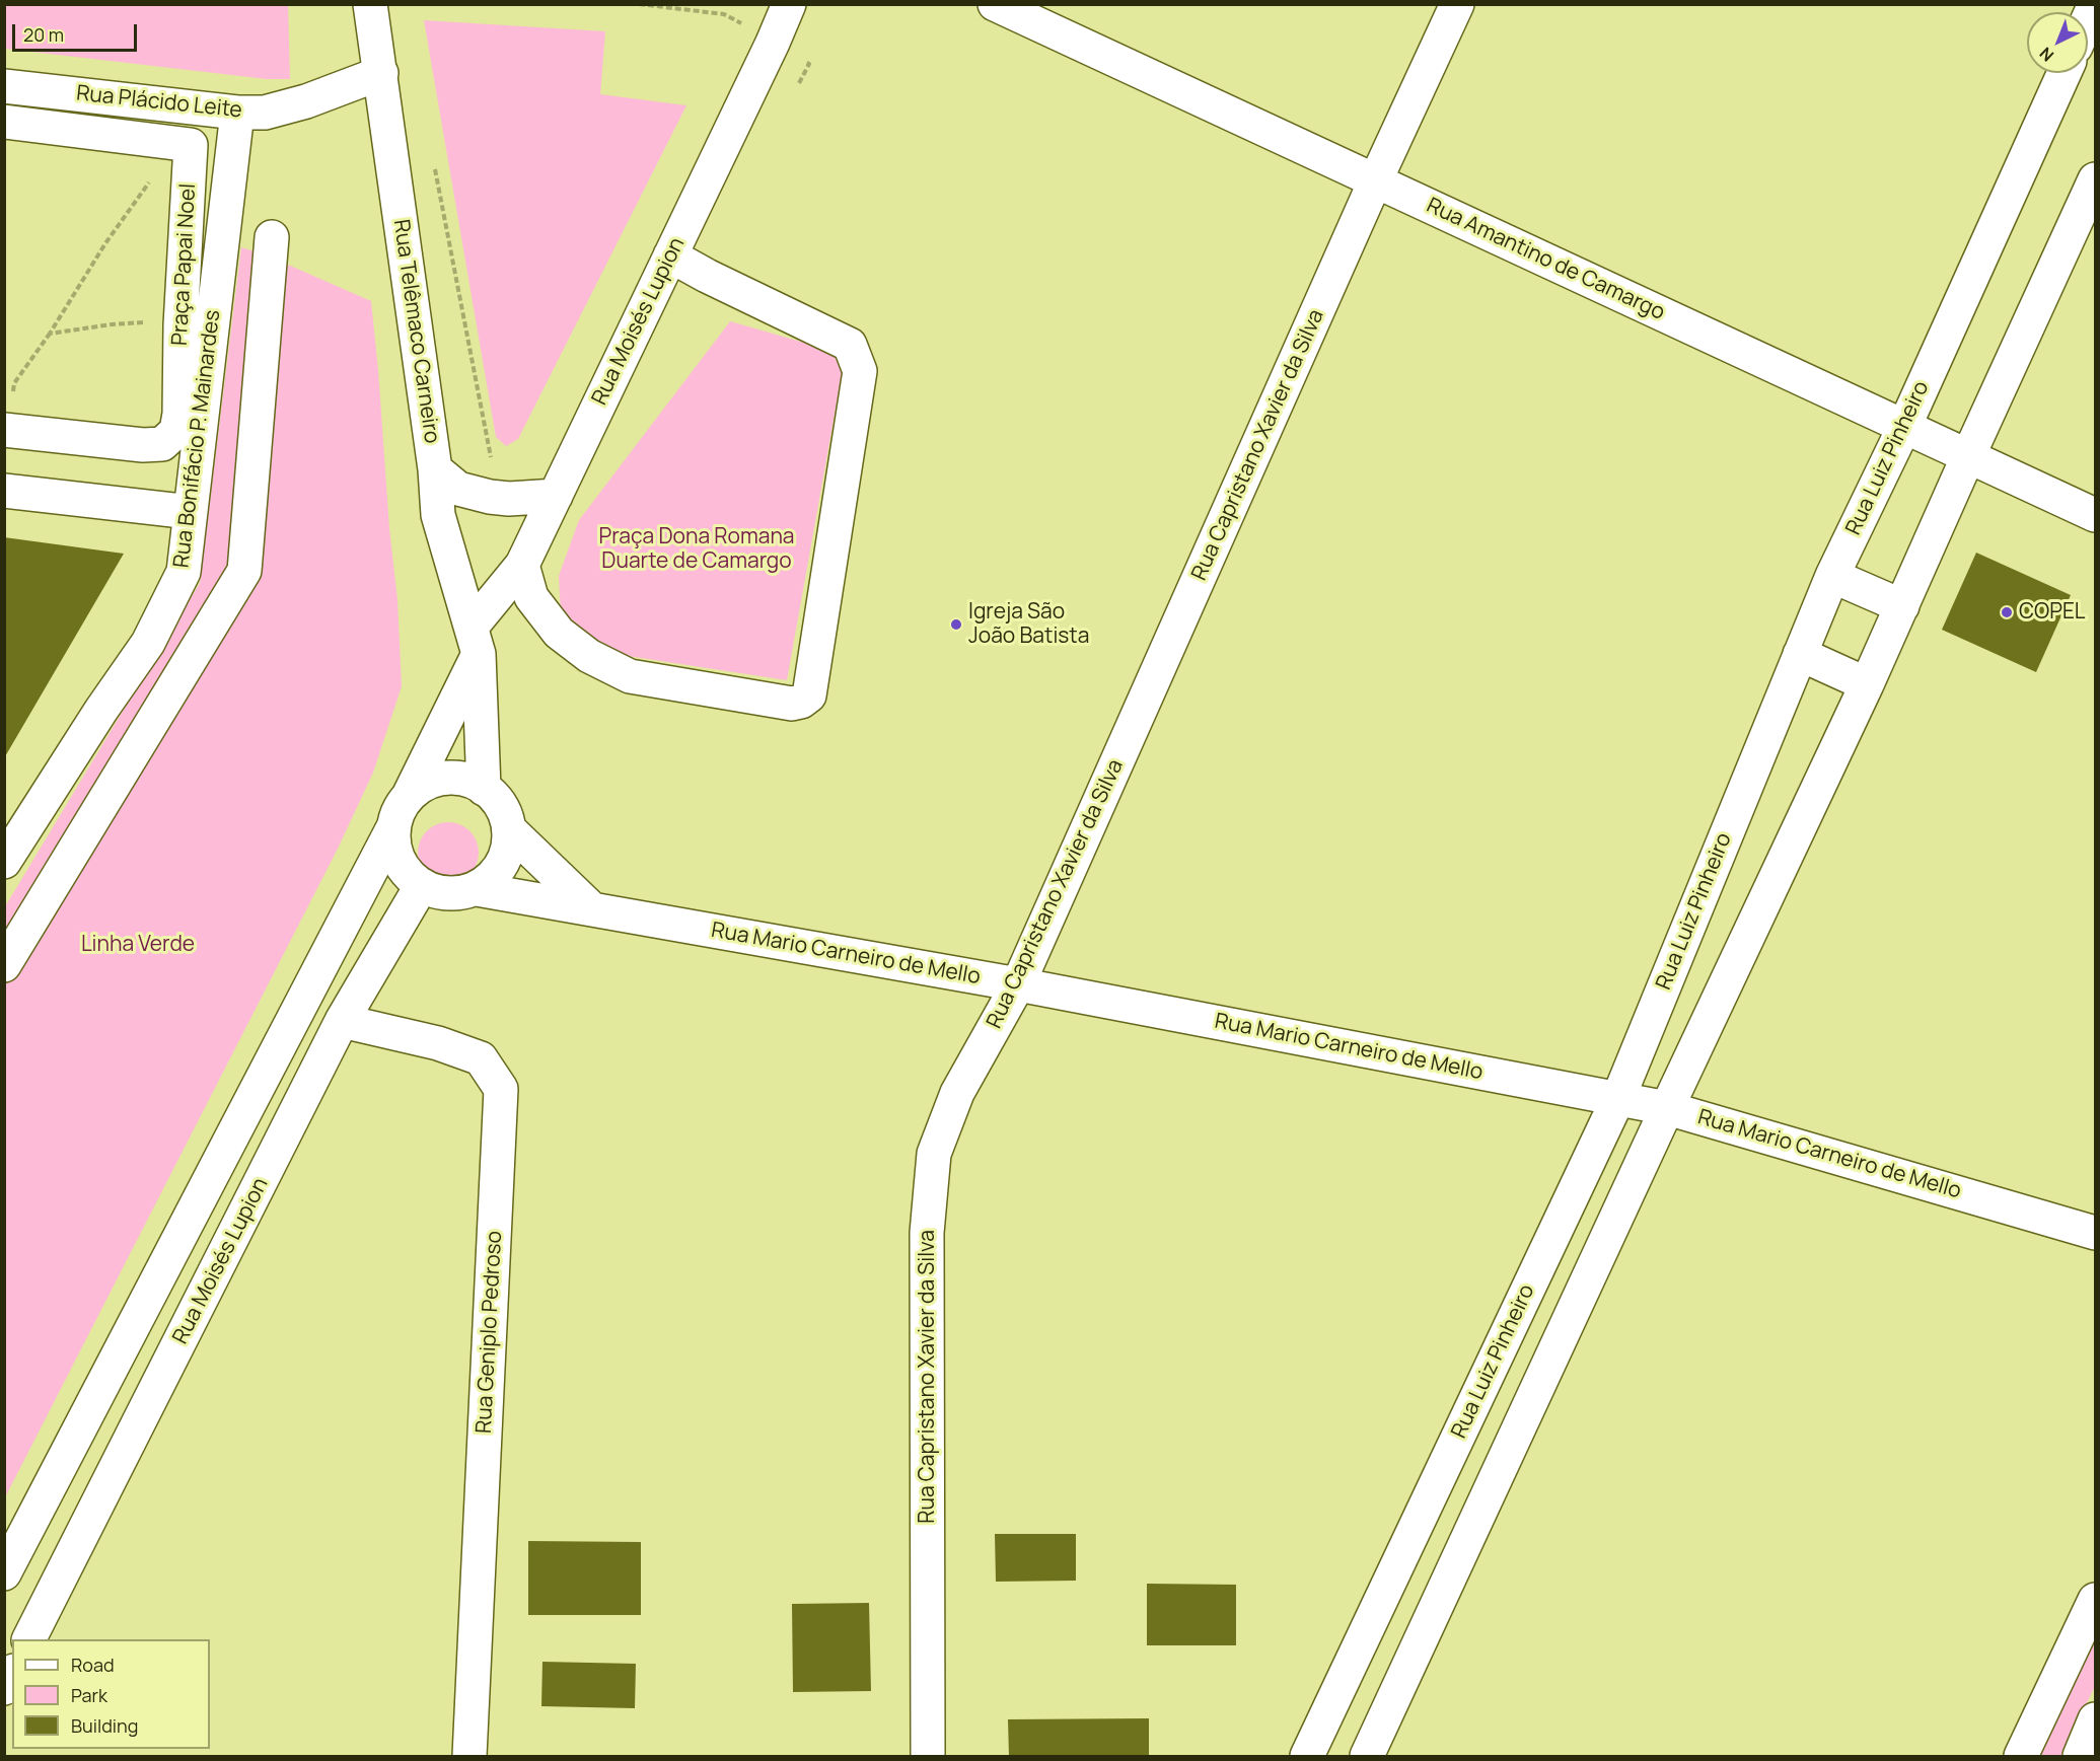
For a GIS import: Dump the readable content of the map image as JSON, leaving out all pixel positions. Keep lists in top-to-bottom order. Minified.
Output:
{"streets":{"street":["Rua Plácido Leite","Rua Amantino de Camargo","Praça Papai Noel","Rua Moisés Lupion","Rua Telêmaco Carneiro","Rua Bonifácio P. Mainardes","Rua Capristano Xavier da Silva","Rua Luiz Pinheiro","Rua Mario Carneiro de Mello","Rua Geniplo Pedroso"]},"crossings":[["Rua Plácido Leite","Rua Telêmaco Carneiro"],["Rua Plácido Leite","Rua Bonifácio P. Mainardes"],["Rua Amantino de Camargo","Rua Capristano Xavier da Silva"],["Rua Amantino de Camargo","Rua Luiz Pinheiro"],["Rua Moisés Lupion","Rua Telêmaco Carneiro"],["Rua Moisés Lupion","Rua Mario Carneiro de Mello"],["Rua Moisés Lupion","Rua Geniplo Pedroso"],["Rua Capristano Xavier da Silva","Rua Mario Carneiro de Mello"],["Rua Luiz Pinheiro","Rua Mario Carneiro de Mello"]],"parks":["Praça Dona Romana Duarte de Camargo","Linha Verde"],"places":["COPEL","Igreja São João Batista"],"legend":["Road","Park","Building"],"scale_bar":"20 m","north":"bottom left"}
